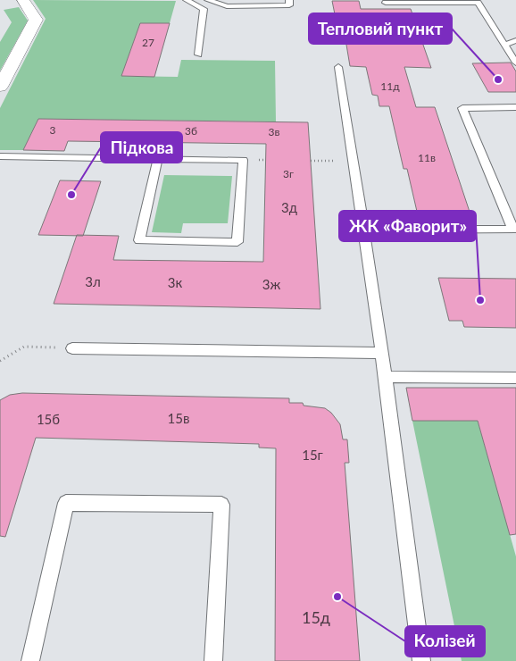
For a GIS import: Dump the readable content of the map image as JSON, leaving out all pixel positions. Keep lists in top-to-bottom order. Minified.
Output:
{"places":["Тепловий пункт","Підкова","ЖК «Фаворит»","Колізей"],"house_numbers":["27","11д","3","3б","3в","11в","3г","3д","3л","3к","3ж","15в","15б","15г","15д"]}
